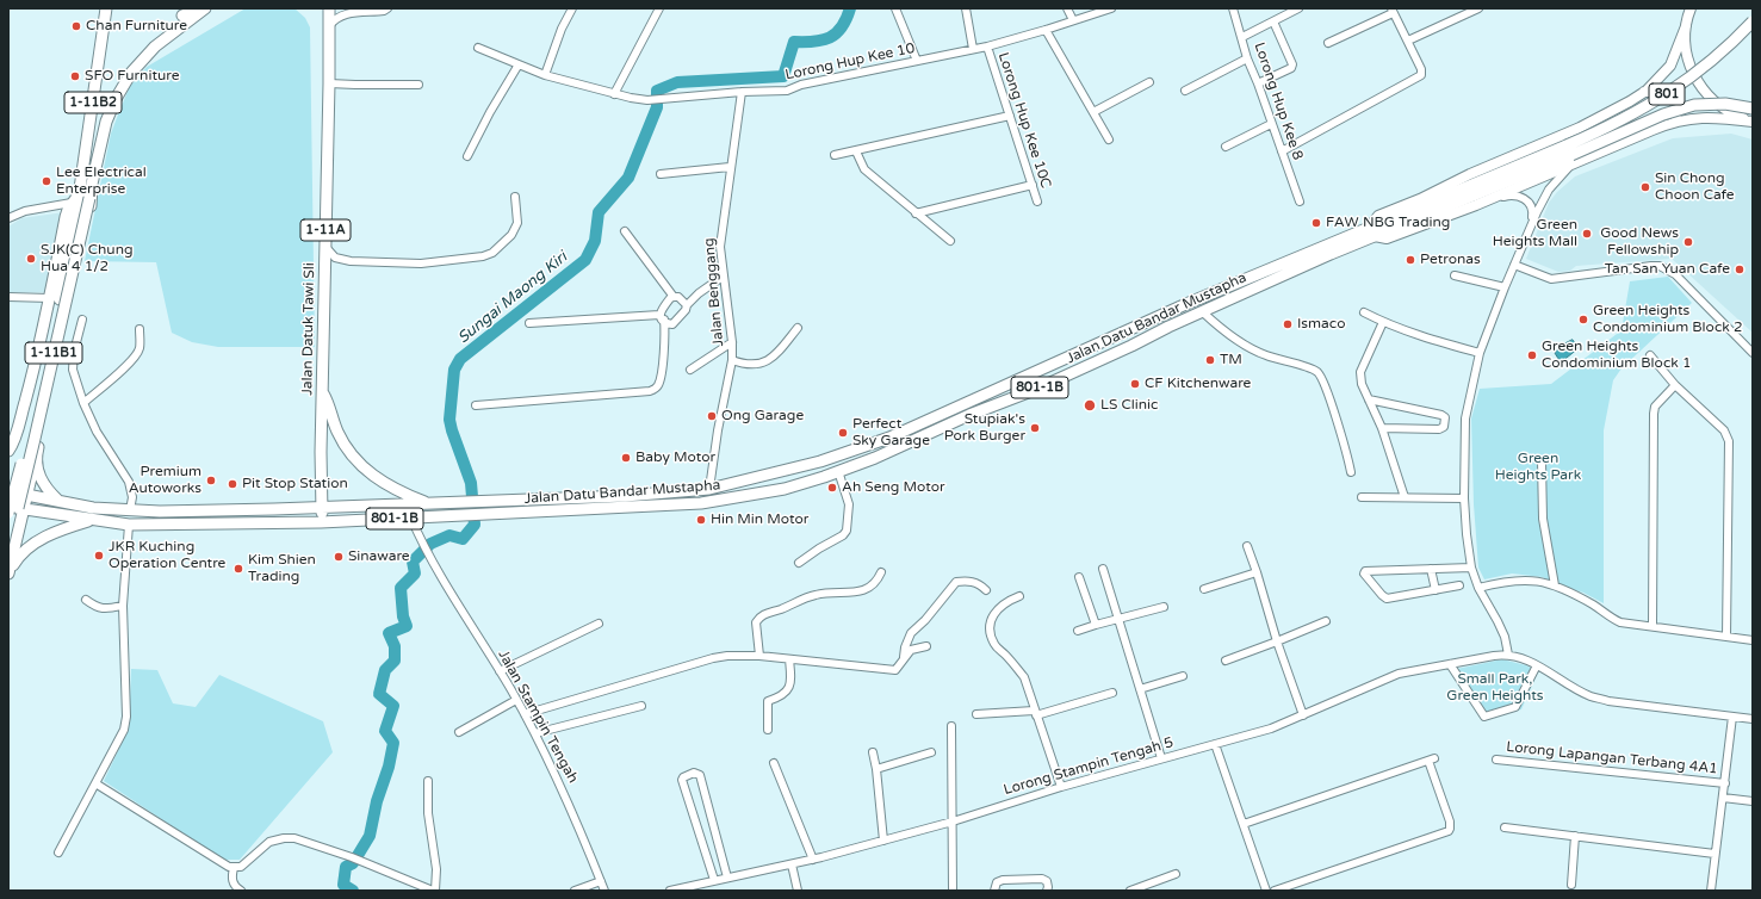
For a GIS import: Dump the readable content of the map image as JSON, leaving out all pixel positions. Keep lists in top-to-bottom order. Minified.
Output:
{"streets":{"highway":["801","1-11B2","1-11A","Jalan Datu Bandar Mustapha","Jalan Datuk Tawi Sli","1-11B1","801-1B"],"street":["Lorong Hup Kee 10","Lorong Hup Kee 8","Lorong Hup Kee 10C","Jalan Benggang","Jalan Stampin Tengah","Lorong Lapangan Terbang 4A1","Lorong Stampin Tengah 5"]},"crossings":[["Lorong Hup Kee 10","Lorong Hup Kee 10C"],["Lorong Hup Kee 10","Jalan Benggang"],["801","Jalan Datu Bandar Mustapha"],["1-11B2","1-11B1"],["Jalan Benggang","Jalan Datu Bandar Mustapha"],["Jalan Datu Bandar Mustapha","Jalan Datuk Tawi Sli"],["Jalan Datu Bandar Mustapha","Jalan Stampin Tengah"]],"water":["Sungai Maong Kiri"],"parks":["Green Heights Park","Small Park, Green Heights"],"places":["Chan Furniture","SFO Furniture","Lee Electrical Enterprise","Sin Chong Choon Cafe","FAW NBG Trading","Green Heights Mall","Good News Fellowship","SJK(C) Chung Hua 4 1/2","Petronas","Tan San Yuan Cafe","Green Heights Condominium Block 2","Ismaco","Green Heights Condominium Block 1","TM","CF Kitchenware","LS Clinic","Ong Garage","Stupiak's Pork Burger","Perfect Sky Garage","Baby Motor","Premium Autoworks","Pit Stop Station","Ah Seng Motor","Hin Min Motor","JKR Kuching Operation Centre","Sinaware","Kim Shien Trading"]}
